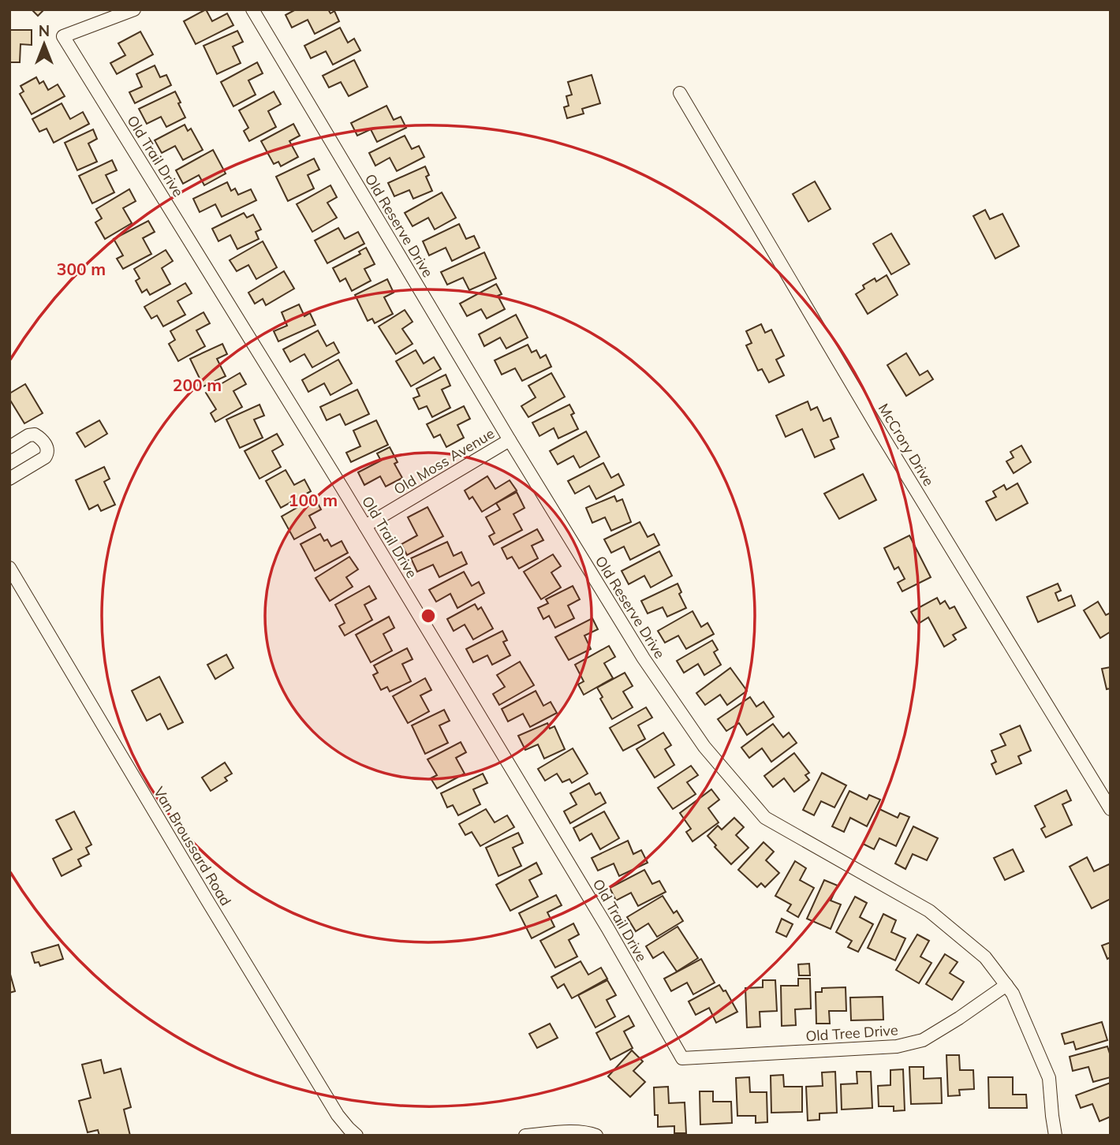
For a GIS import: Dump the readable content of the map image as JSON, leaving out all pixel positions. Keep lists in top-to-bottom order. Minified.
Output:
{"streets":{"street":["Old Trail Drive","Old Reserve Drive","McCrory Drive","Old Moss Avenue","Van Broussard Road","Old Tree Drive"]},"crossings":[["Old Trail Drive","Old Moss Avenue"],["Old Trail Drive","Old Tree Drive"],["Old Reserve Drive","Old Moss Avenue"],["Old Reserve Drive","Old Tree Drive"]],"north":"top","rings":["300 m","200 m","100 m"]}
